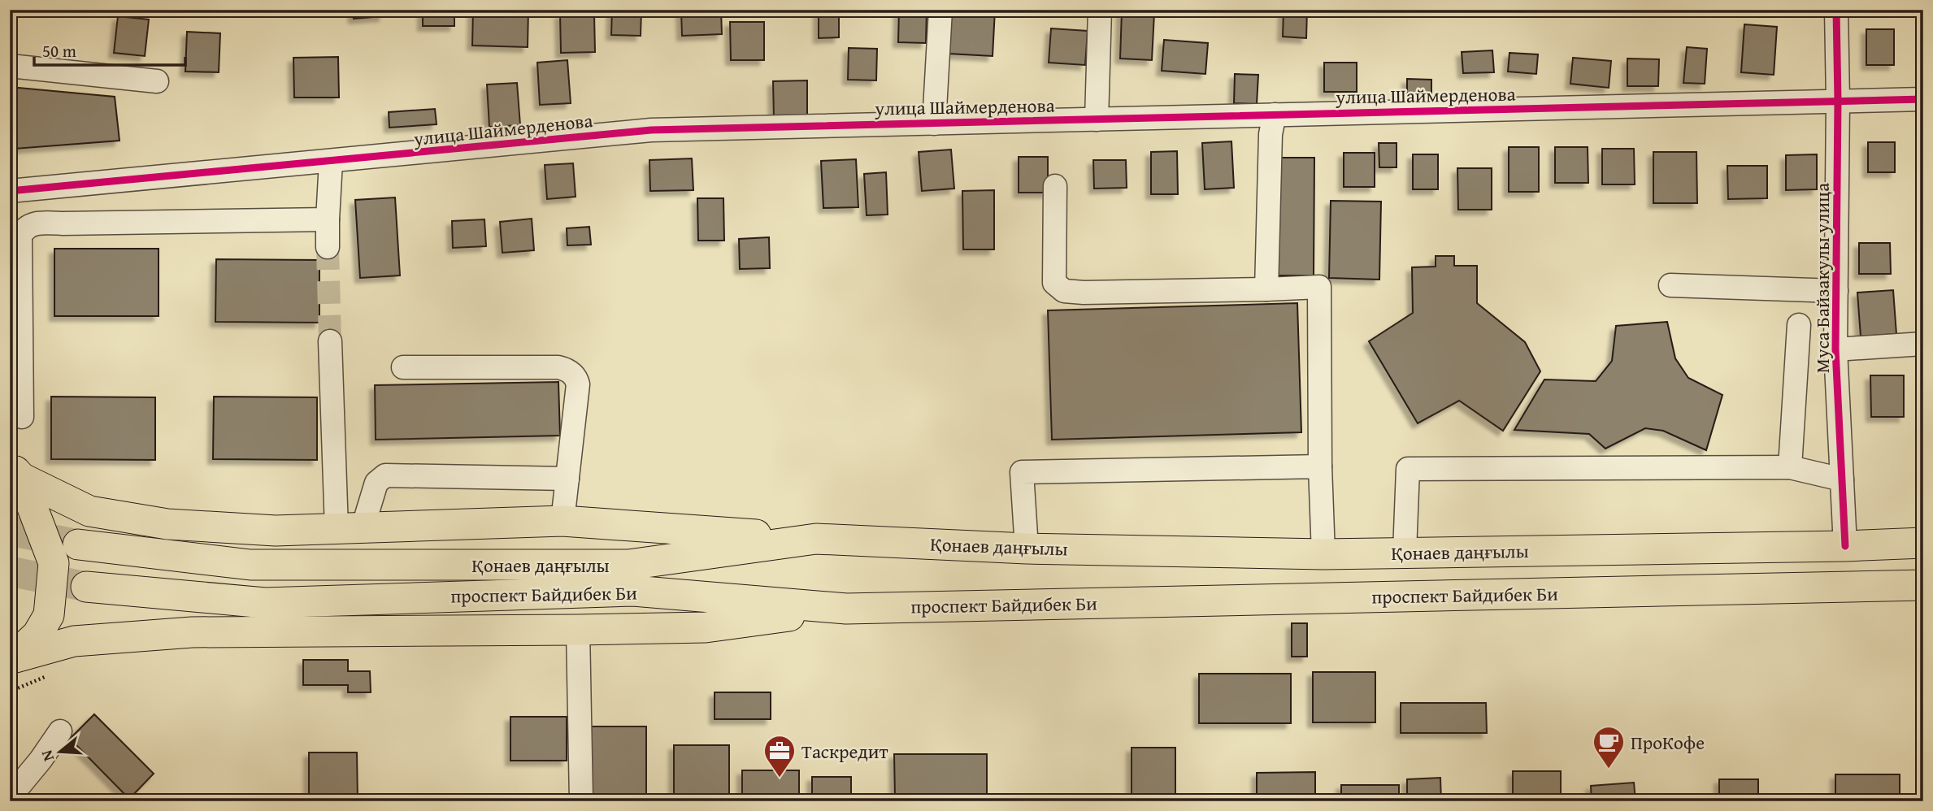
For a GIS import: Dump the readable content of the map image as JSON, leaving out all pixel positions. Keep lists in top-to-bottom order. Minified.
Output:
{"streets":{"main road":["Қонаев даңғылы","проспект Байдибек Би"],"street":["улица Шаймерденова","Муса Байзакулы улица"]},"crossings":[["улица Шаймерденова","Муса Байзакулы улица"],["Муса Байзакулы улица","Қонаев даңғылы"]],"places":{"cafe":["ПроКофе"],"office":["Таскредит"]},"scale_bar":"50 m","north":"left"}
